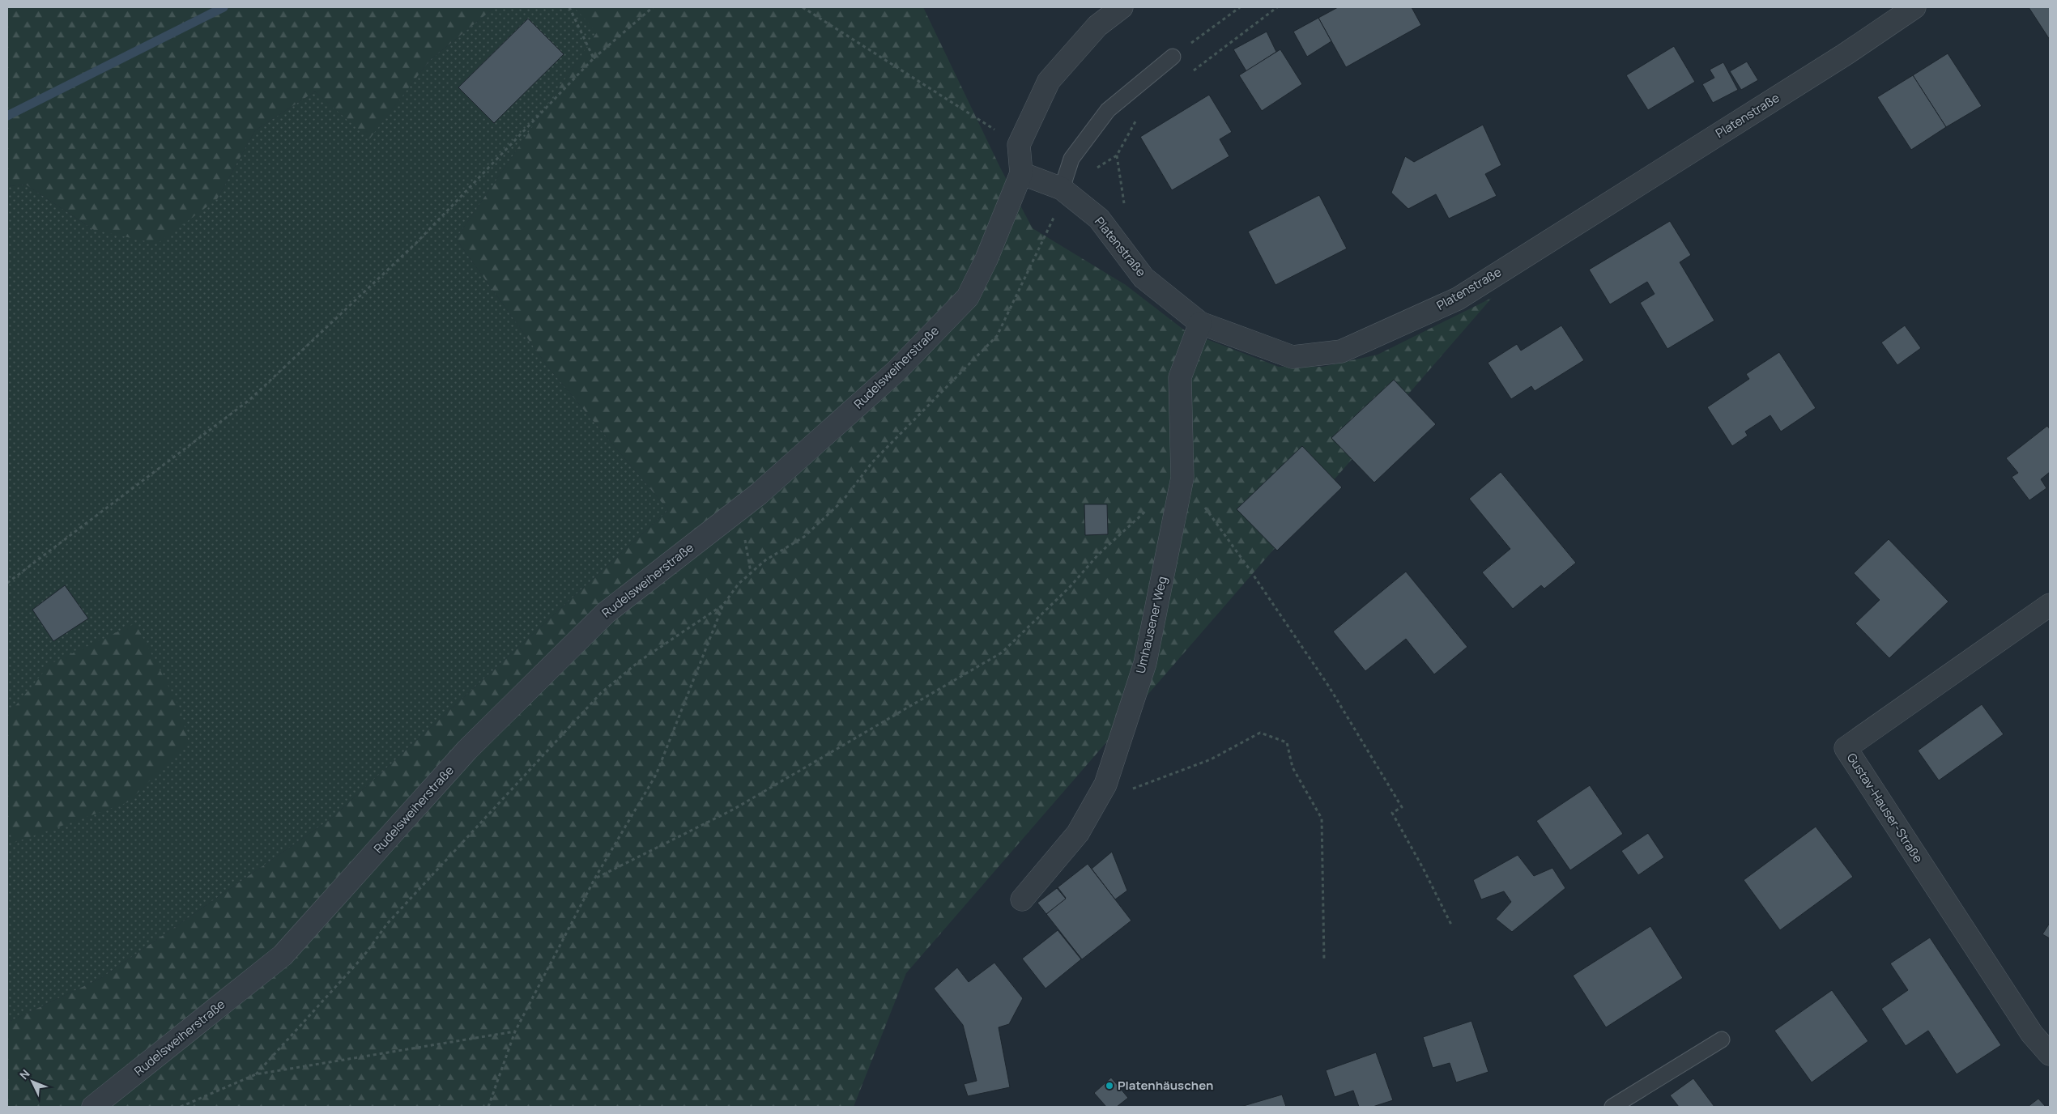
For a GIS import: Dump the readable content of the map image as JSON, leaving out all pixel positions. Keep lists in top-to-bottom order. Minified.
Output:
{"streets":{"street":["Platenstraße","Rudelsweiherstraße","Umhausener Weg","Gustav-Hauser-Straße"]},"crossings":[["Platenstraße","Rudelsweiherstraße"],["Platenstraße","Umhausener Weg"]],"places":["Platenhäuschen"],"north":"top left"}
